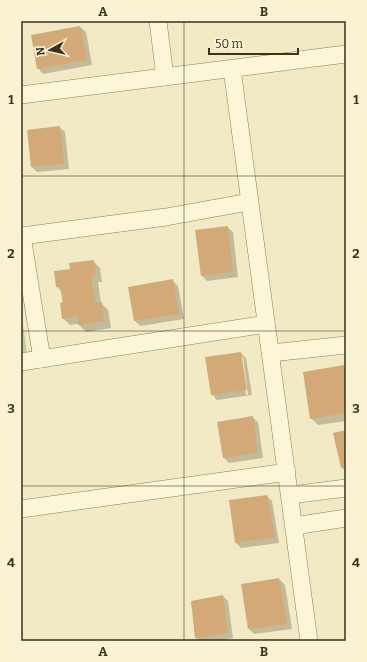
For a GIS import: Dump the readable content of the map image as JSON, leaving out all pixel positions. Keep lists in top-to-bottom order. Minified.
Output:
{"scale_bar":"50 m","north":"left","grid":{"columns":["A","B"],"rows":["1","2","3","4"]}}
